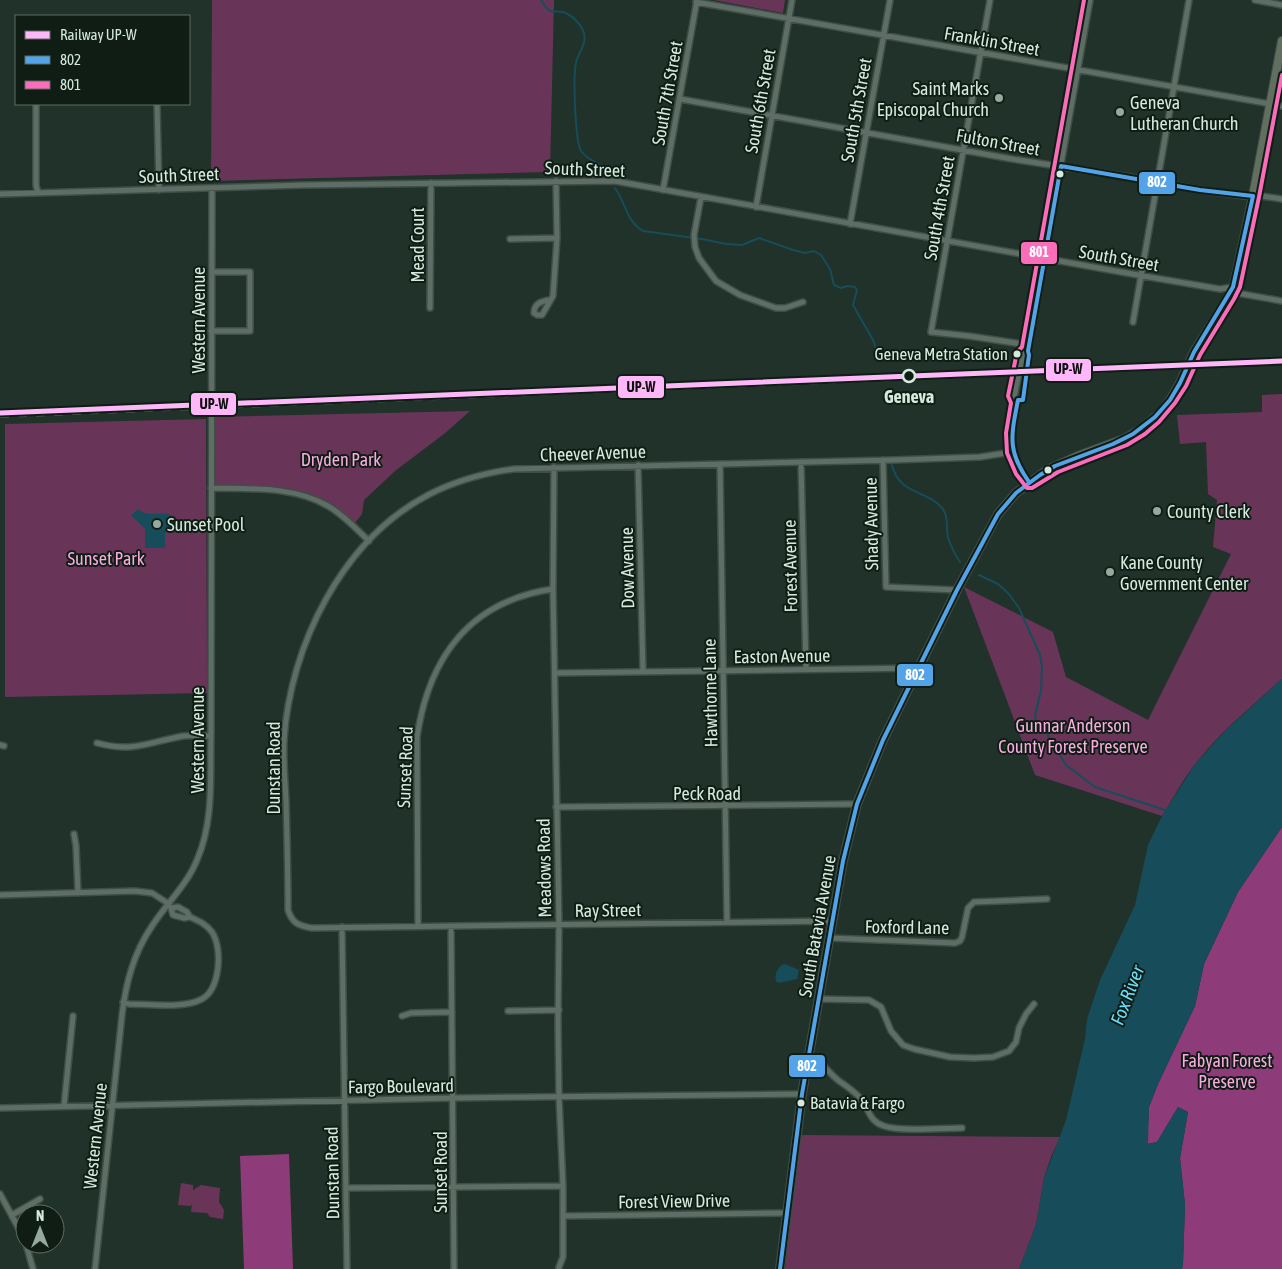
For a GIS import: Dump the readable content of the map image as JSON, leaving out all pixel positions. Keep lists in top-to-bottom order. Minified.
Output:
{"streets":{"main road":["South Batavia Avenue"],"street":["Franklin Street","South 7th Street","South 6th Street","South 5th Street","Fulton Street","South Street","South 4th Street","Mead Court","Western Avenue","Cheever Avenue","Shady Avenue","Forest Avenue","Dow Avenue","Easton Avenue","Hawthorne Lane","Sunset Road","Dunstan Road","Peck Road","Meadows Road","Ray Street","Foxford Lane","Fargo Boulevard","Forest View Drive"]},"crossings":[["Franklin Street","South 7th Street"],["Franklin Street","South 6th Street"],["Franklin Street","South 5th Street"],["Franklin Street","South 4th Street"],["South 7th Street","Fulton Street"],["South 7th Street","South Street"],["South 6th Street","Fulton Street"],["South 6th Street","South Street"],["South 5th Street","Fulton Street"],["South 5th Street","South Street"],["Fulton Street","South 4th Street"],["South Street","South 4th Street"],["South Street","Mead Court"],["South Street","Western Avenue"],["South Street","South Batavia Avenue"],["Western Avenue","Fargo Boulevard"],["Cheever Avenue","Shady Avenue"],["Cheever Avenue","Forest Avenue"],["Cheever Avenue","Dow Avenue"],["Cheever Avenue","Hawthorne Lane"],["Cheever Avenue","Dunstan Road"],["Cheever Avenue","Meadows Road"],["Shady Avenue","South Batavia Avenue"],["Forest Avenue","Easton Avenue"],["Dow Avenue","Easton Avenue"],["Easton Avenue","Hawthorne Lane"],["Easton Avenue","Meadows Road"],["Easton Avenue","South Batavia Avenue"],["Hawthorne Lane","Peck Road"],["Hawthorne Lane","Ray Street"],["Sunset Road","Meadows Road"],["Sunset Road","Ray Street"],["Sunset Road","Fargo Boulevard"],["Dunstan Road","Ray Street"],["Dunstan Road","Fargo Boulevard"],["Peck Road","Meadows Road"],["Peck Road","South Batavia Avenue"],["Meadows Road","Ray Street"],["Meadows Road","Fargo Boulevard"],["Meadows Road","Forest View Drive"],["Ray Street","South Batavia Avenue"],["South Batavia Avenue","Foxford Lane"],["South Batavia Avenue","Fargo Boulevard"],["South Batavia Avenue","Forest View Drive"]],"water":["Fox River"],"parks":["Dryden Park","Sunset Park","Gunnar Anderson County Forest Preserve","Fabyan Forest Preserve"],"places":["Saint Marks Episcopal Church","Geneva Lutheran Church","Geneva Metra Station","Geneva","County Clerk","Sunset Pool","Kane County Government Center","Batavia & Fargo"],"lines":["transit line 801","transit line 802","rail line UP-W"],"legend":["Railway UP-W","802","801"],"north":"top"}
